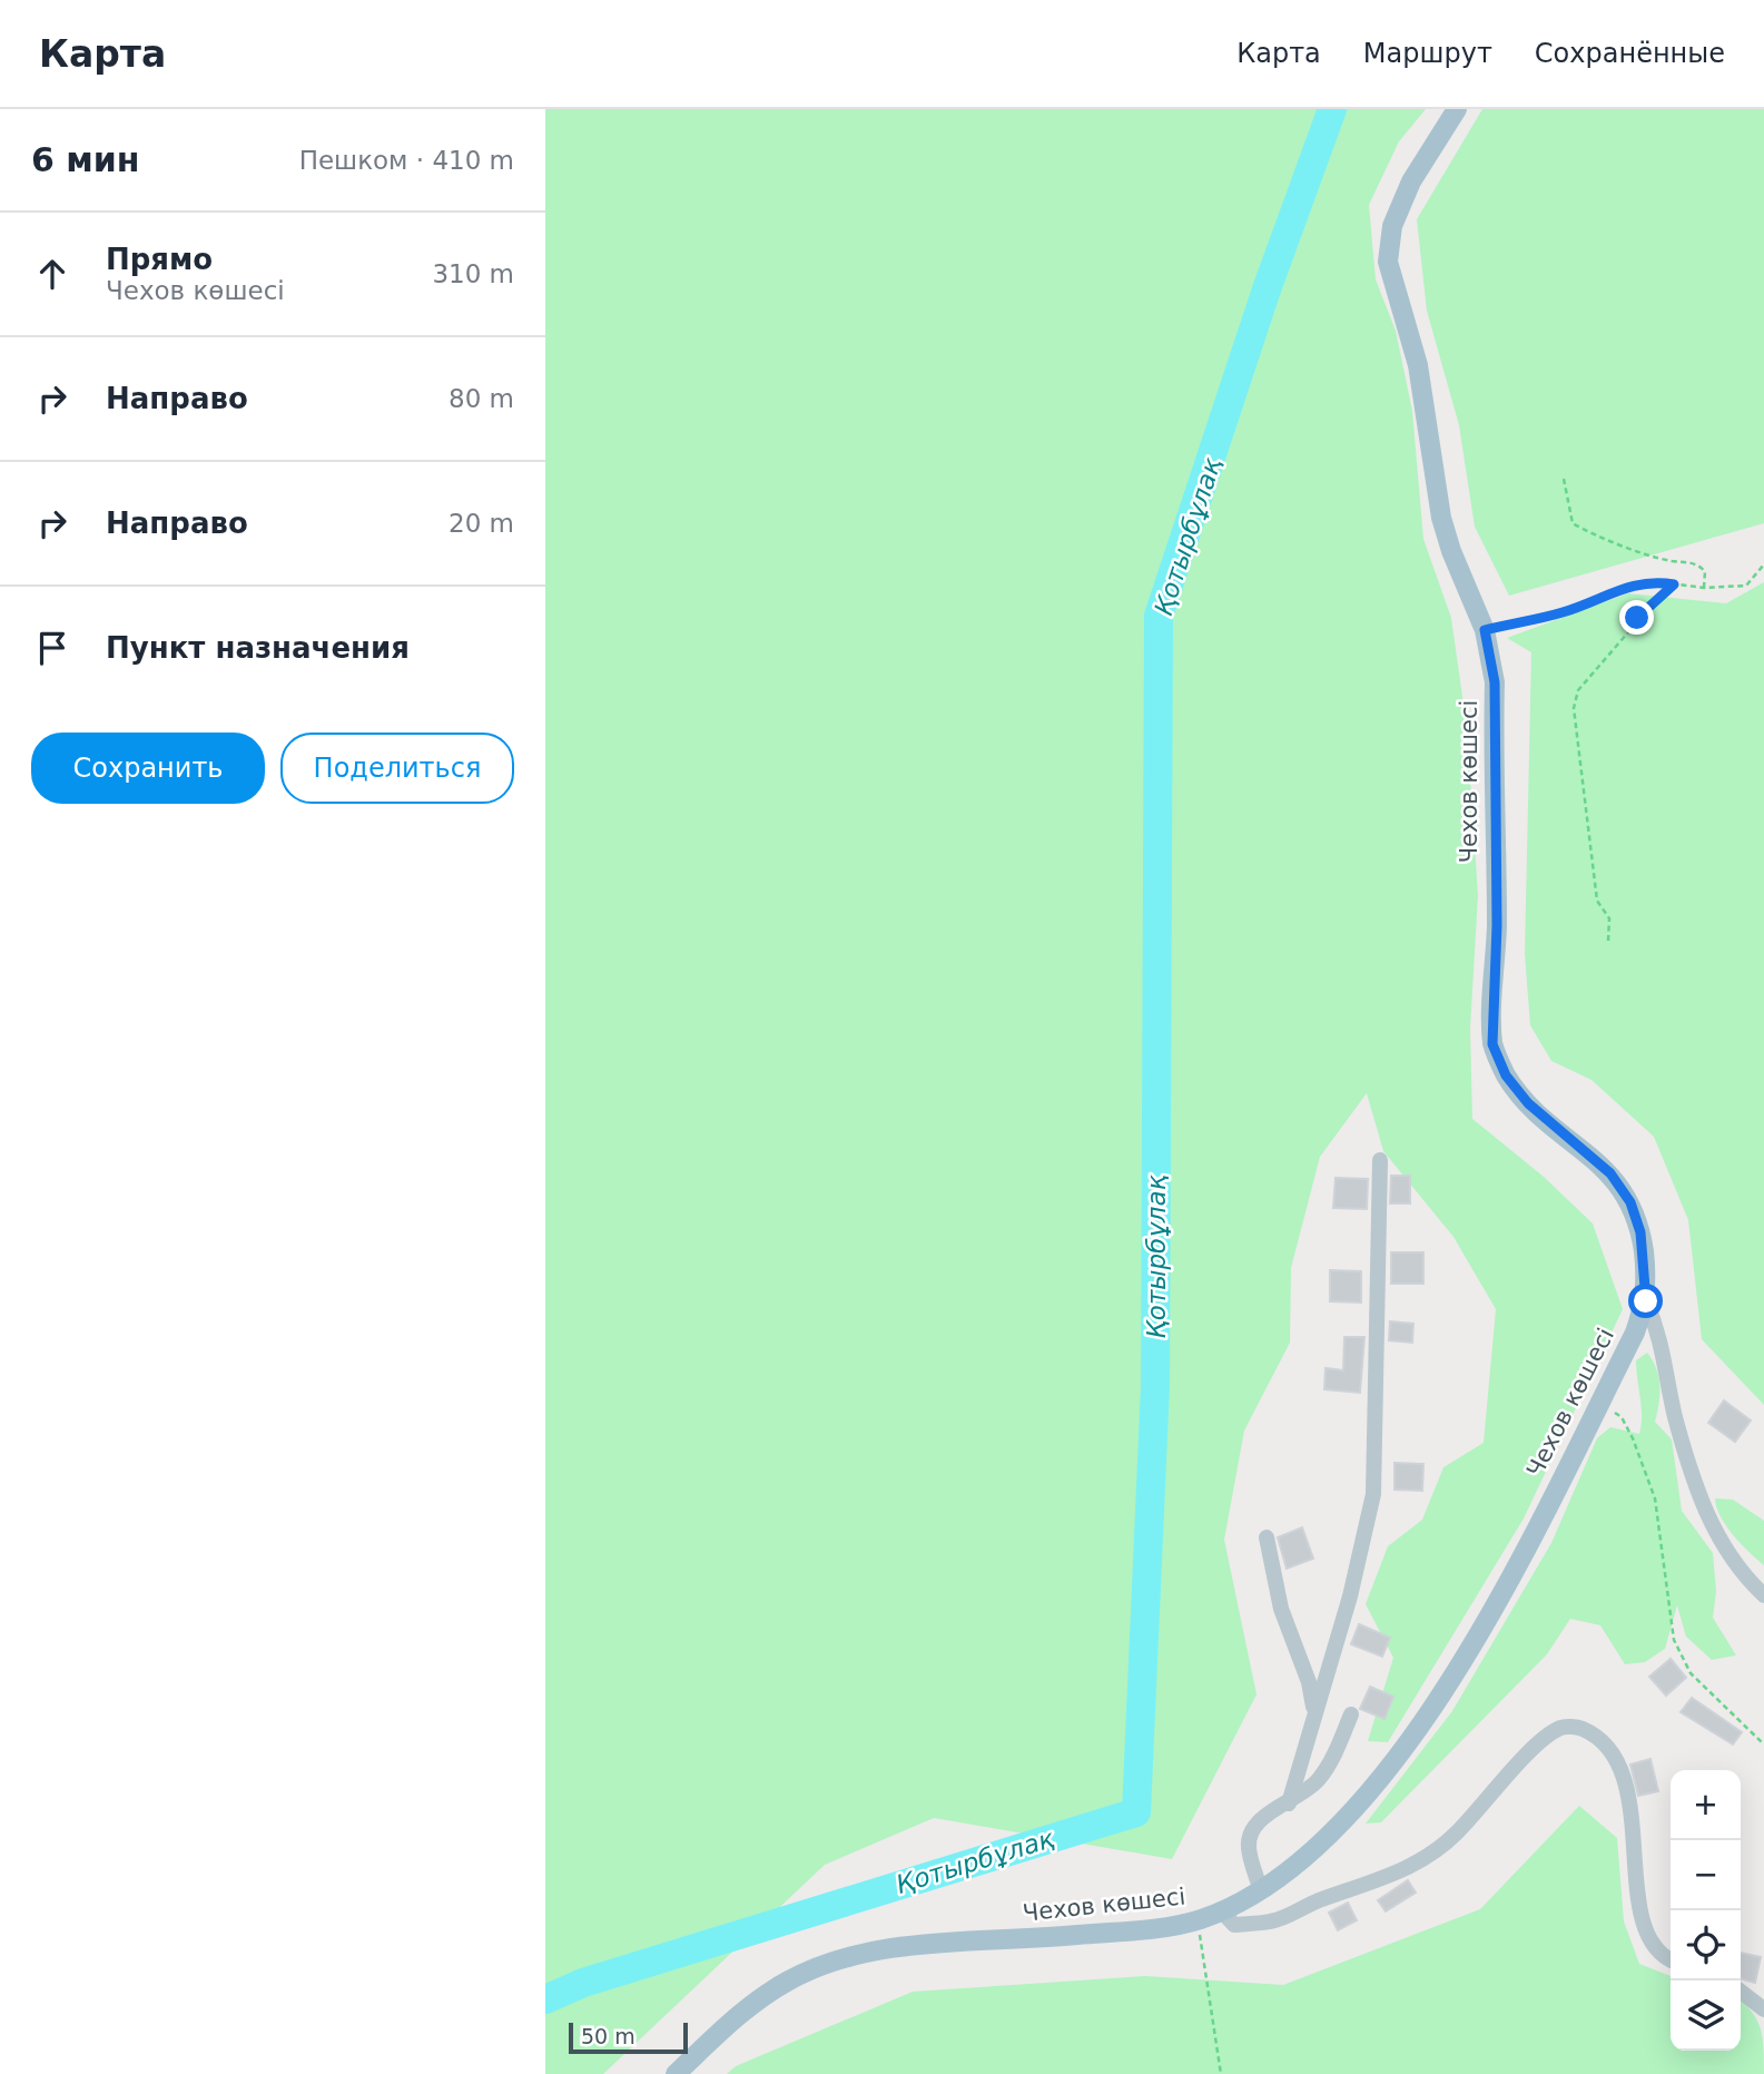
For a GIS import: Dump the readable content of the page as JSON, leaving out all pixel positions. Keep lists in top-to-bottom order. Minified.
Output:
{"streets":{"main road":["Чехов көшесі"]},"water":["Қотырбұлақ"],"scale_bar":"50 m","page":{"header":"Карта","nav":["Карта","Маршрут","Сохранённые"],"heading":["6 мин","Пешком · 410 m"],"list":[["Прямо","Чехов көшесі","310 m"],["Направо","80 m"],["Направо","20 m"],"Пункт назначения"],"buttons":["Сохранить","Поделиться"],"map_buttons":["+","−"],"scale":"50 m"}}
